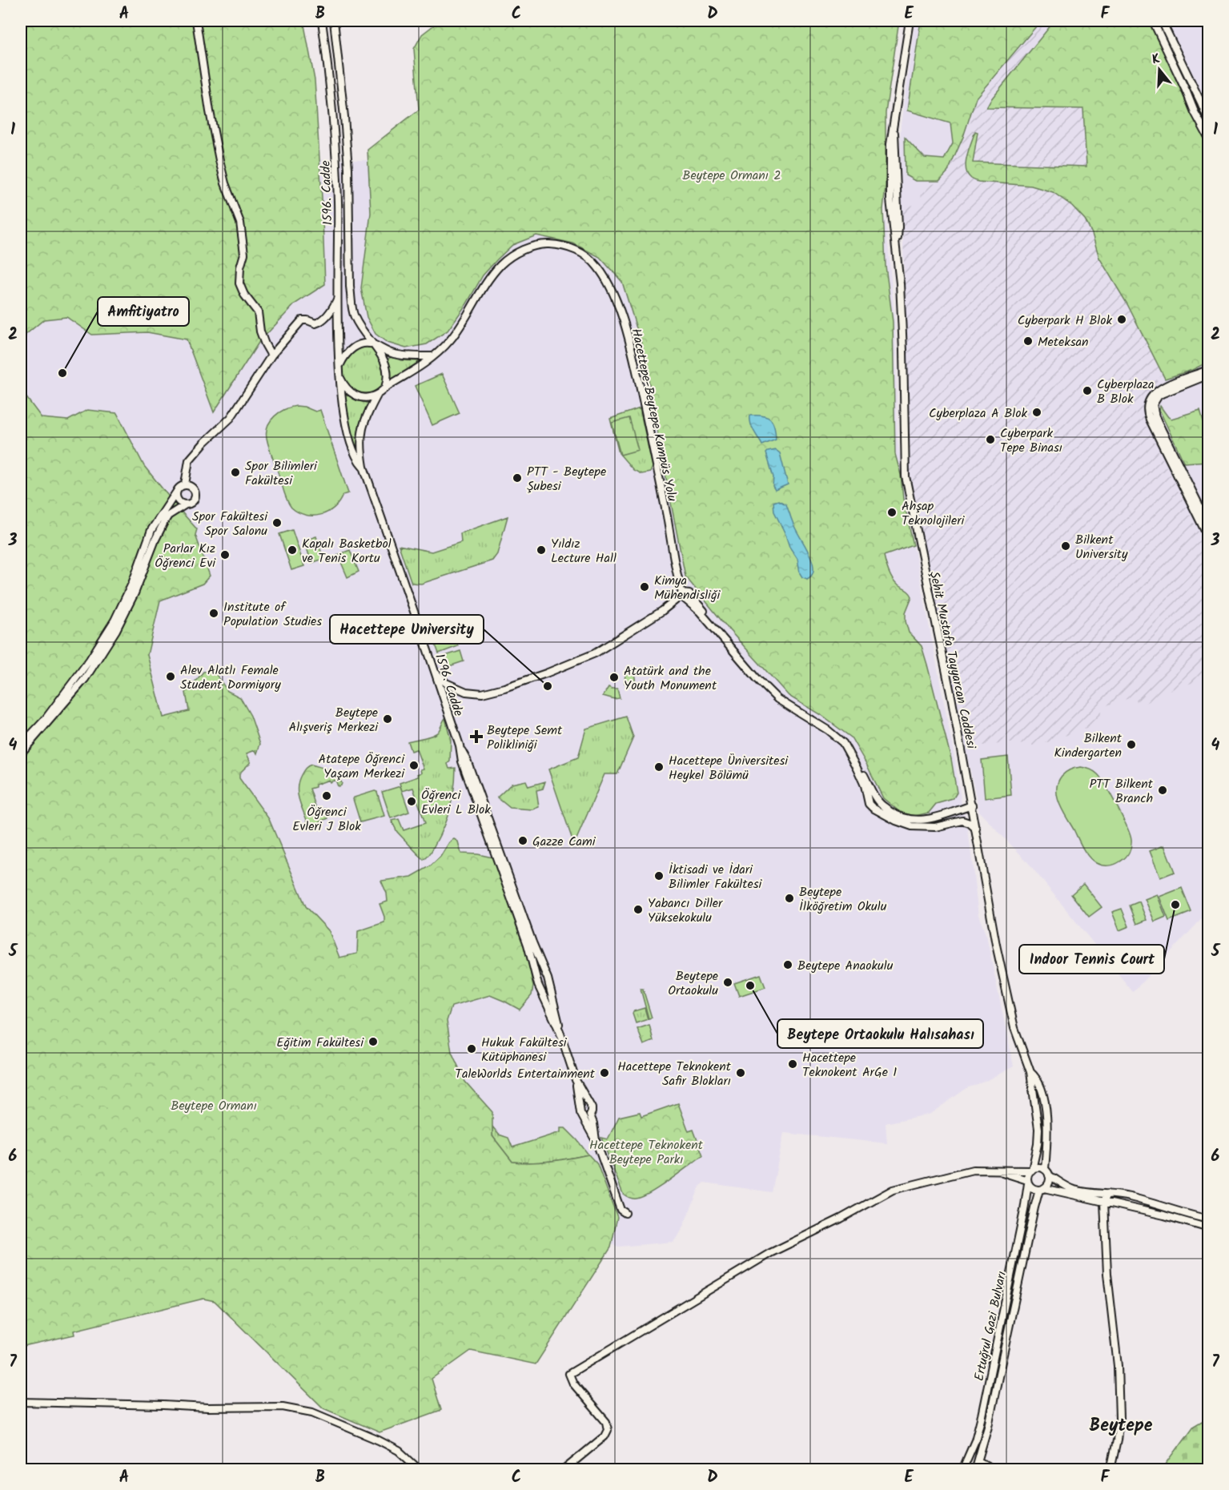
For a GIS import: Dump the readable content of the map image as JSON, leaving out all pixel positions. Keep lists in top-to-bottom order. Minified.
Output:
{"streets":{"street":["1596. Cadde","Hacettepe-Beytepe Kampüs Yolu","Şehit Mustafa Tayyarcan Caddesi","Ertuğrul Gazi Bulvarı"]},"crossings":[["1596. Cadde","Hacettepe-Beytepe Kampüs Yolu"],["Şehit Mustafa Tayyarcan Caddesi","Ertuğrul Gazi Bulvarı"]],"districts":["Beytepe"],"parks":["Beytepe Ormanı 2","Beytepe Ormanı","Hacettepe Teknokent Beytepe Parkı"],"places":{"other":["Cyberpark H Blok","Meteksan","Amfitiyatro","Cyberplaza B Blok","Cyberplaza A Blok","Cyberpark Tepe Binası","Spor Bilimleri Fakültesi","PTT - Beytepe Şubesi","Ahşap Teknolojileri","Spor Fakültesi Spor Salonu","Bilkent University","Kapalı Basketbol ve Tenis Kortu","Yıldız Lecture Hall","Parlar Kız Öğrenci Evi","Kimya Mühendisliği","Institute of Population Studies","Alev Alatlı Female Student Dormiyory","Atatürk and the Youth Monument","Hacettepe University","Beytepe Alışveriş Merkezi","Bilkent Kindergarten","Atatepe Öğrenci Yaşam Merkezi","Hacettepe Üniversitesi Heykel Bölümü","PTT Bilkent Branch","Öğrenci Evleri J Blok","Öğrenci Evleri L Blok","Gazze Cami","İktisadi ve İdari Bilimler Fakültesi","Beytepe İlköğretim Okulu","Indoor Tennis Court","Yabancı Diller Yüksekokulu","Beytepe Anaokulu","Beytepe Ortaokulu","Beytepe Ortaokulu Halısahası","Eğitim Fakültesi","Hukuk Fakültesi Kütüphanesi","Hacettepe Teknokent ArGe 1","TaleWorlds Entertainment","Hacettepe Teknokent Safir Blokları"],"health":["Beytepe Semt Polikliniği"]},"north":"top","grid":{"columns":["A","B","C","D","E","F"],"rows":["1","2","3","4","5","6","7"]}}
